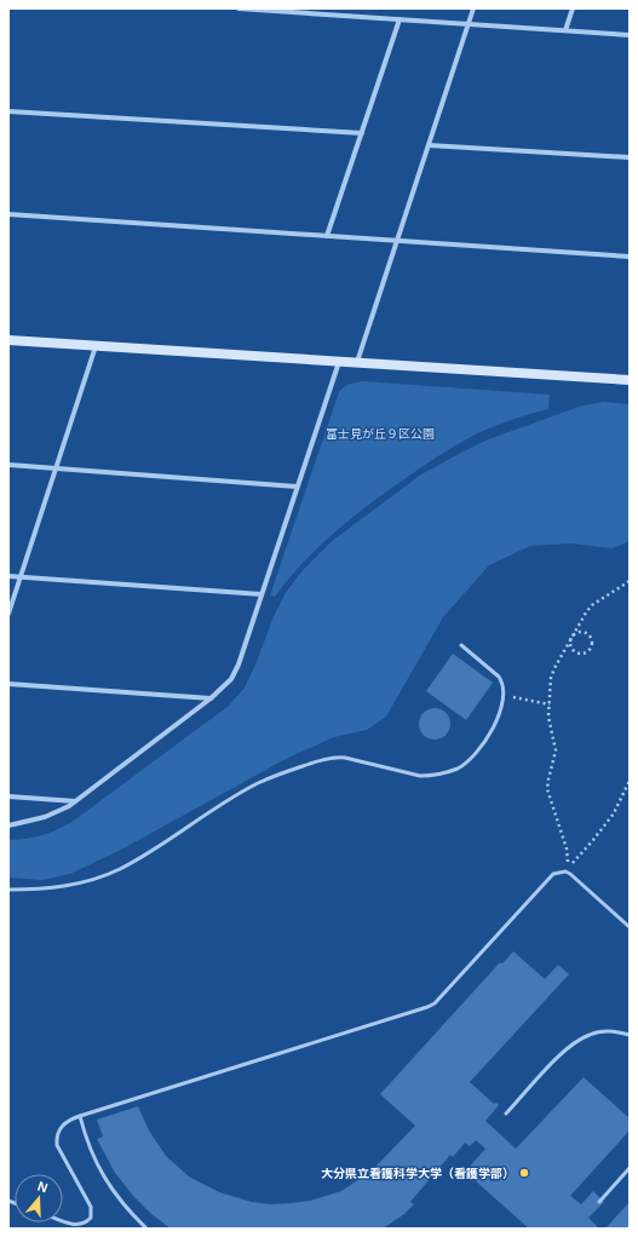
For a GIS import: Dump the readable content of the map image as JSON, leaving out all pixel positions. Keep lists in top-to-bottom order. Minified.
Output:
{"parks":["富士見が丘９区公園"],"places":["大分県立看護科学大学（看護学部）"],"north":"top"}
